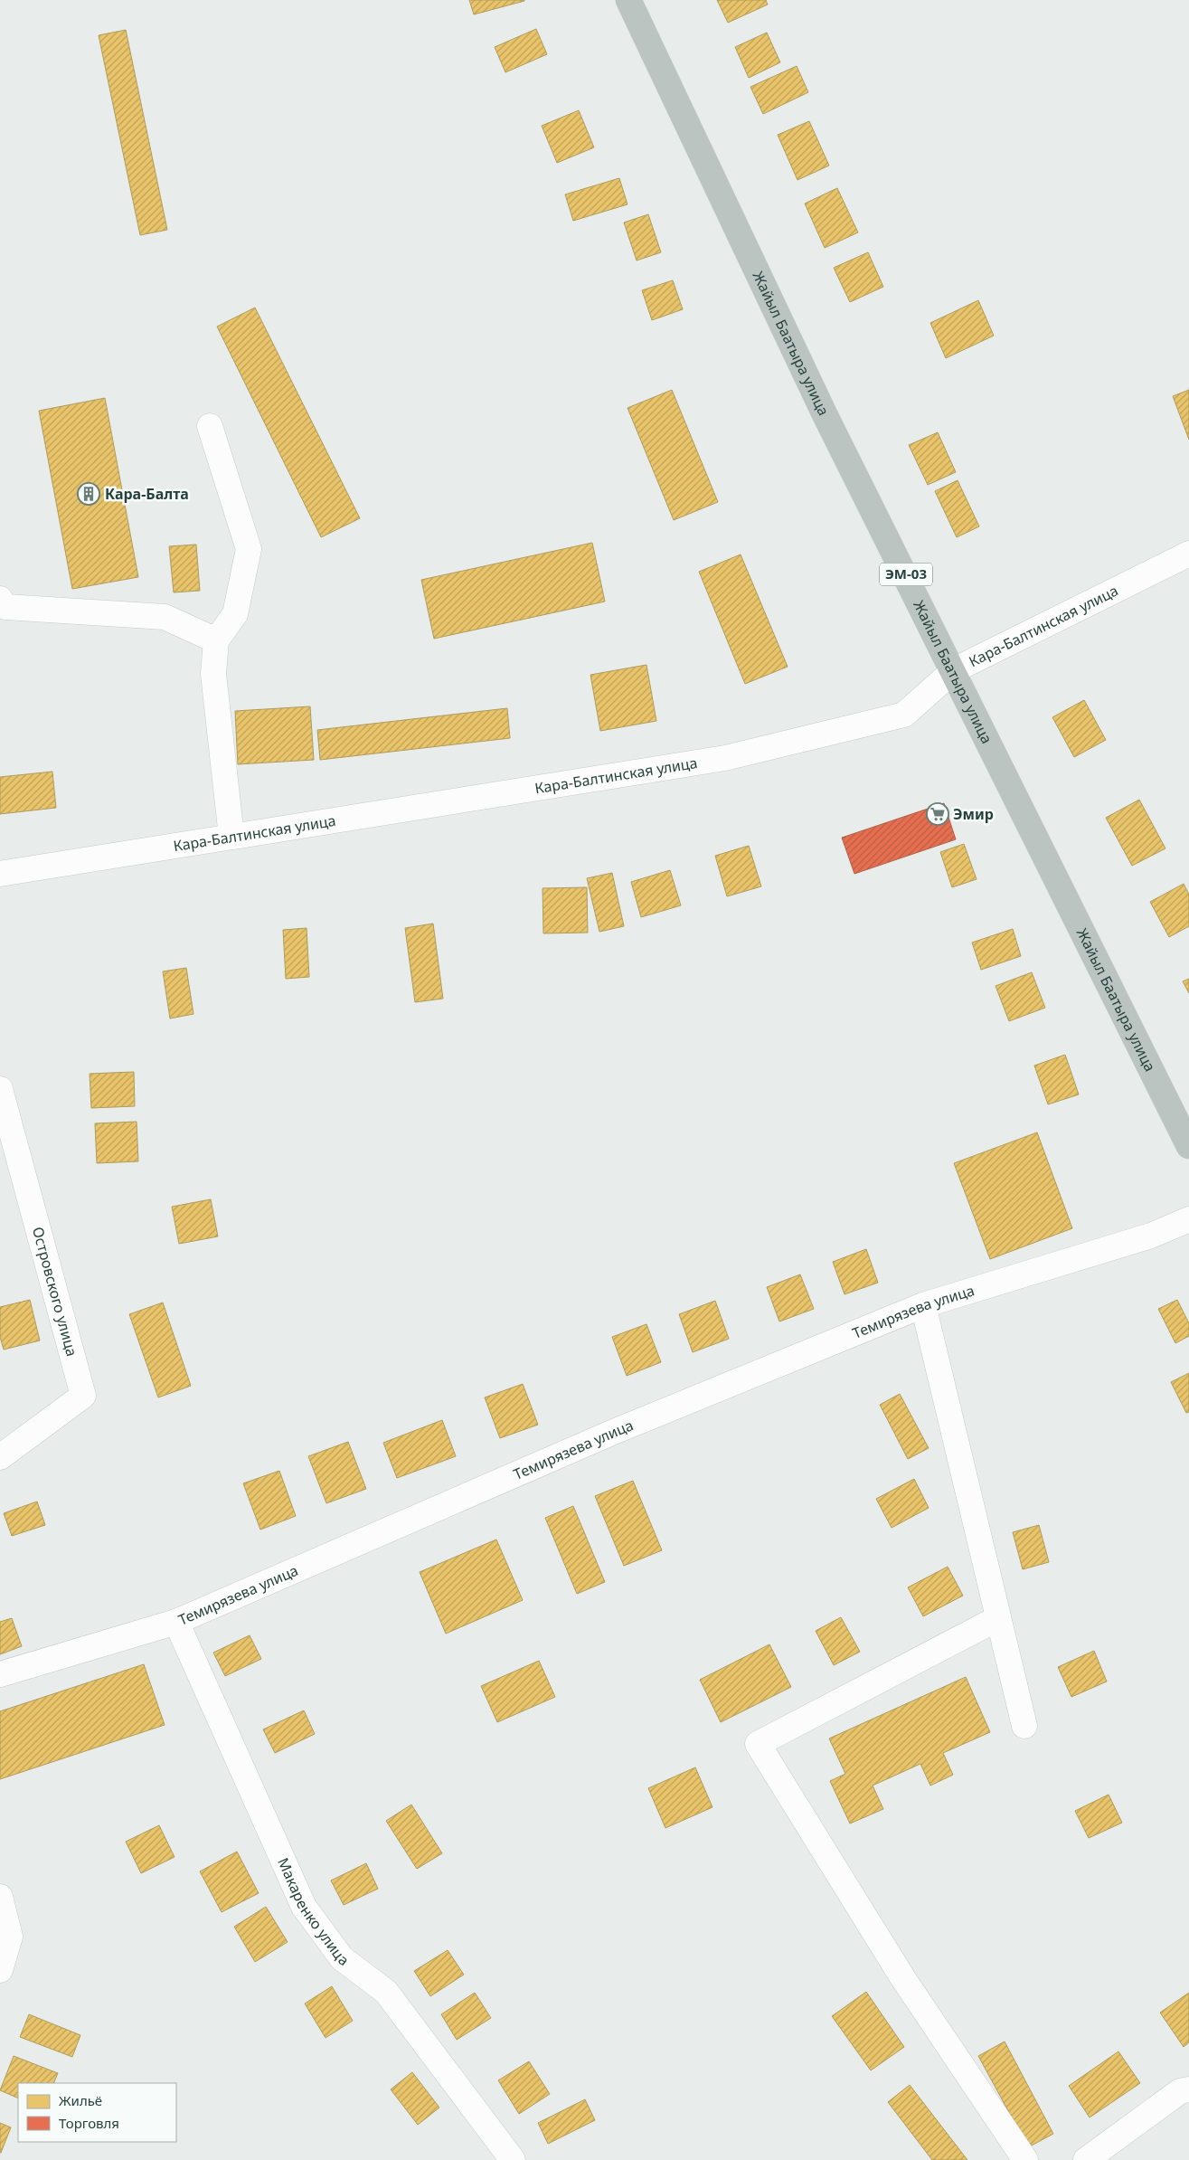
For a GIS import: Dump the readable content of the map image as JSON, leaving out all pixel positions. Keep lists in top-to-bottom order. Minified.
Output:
{"streets":{"highway":["Жайыл Баатыра улица","ЭМ-03"],"street":["Кара-Балтинская улица","Островского улица","Темирязева улица","Макаренко улица"]},"crossings":[["Жайыл Баатыра улица","Кара-Балтинская улица"],["Темирязева улица","Макаренко улица"]],"places":{"building":["Кара-Балта"],"supermarket":["Эмир"]},"legend":["Жильё","Торговля"]}
